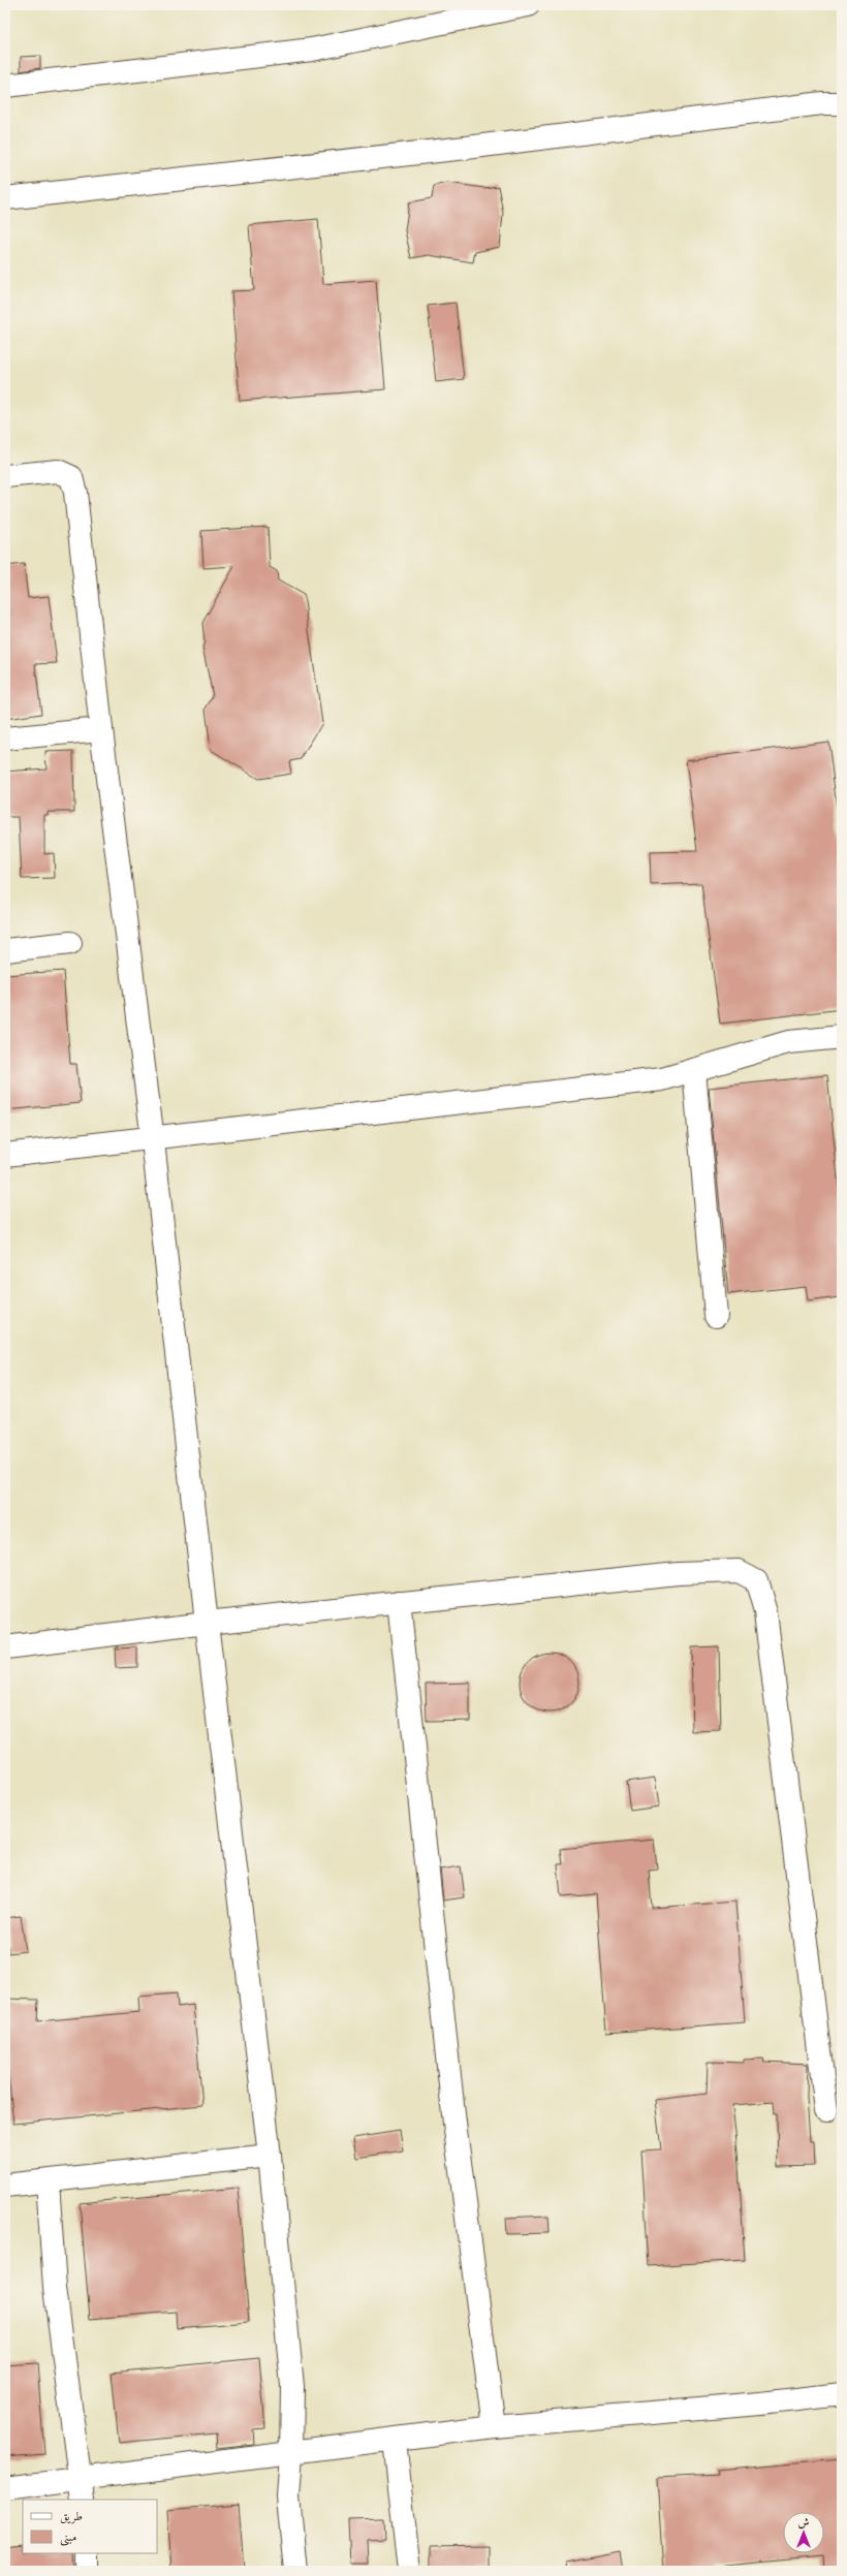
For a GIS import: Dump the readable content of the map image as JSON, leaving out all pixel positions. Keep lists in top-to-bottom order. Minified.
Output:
{"legend":["طريق","مبنى"],"north":"top"}
